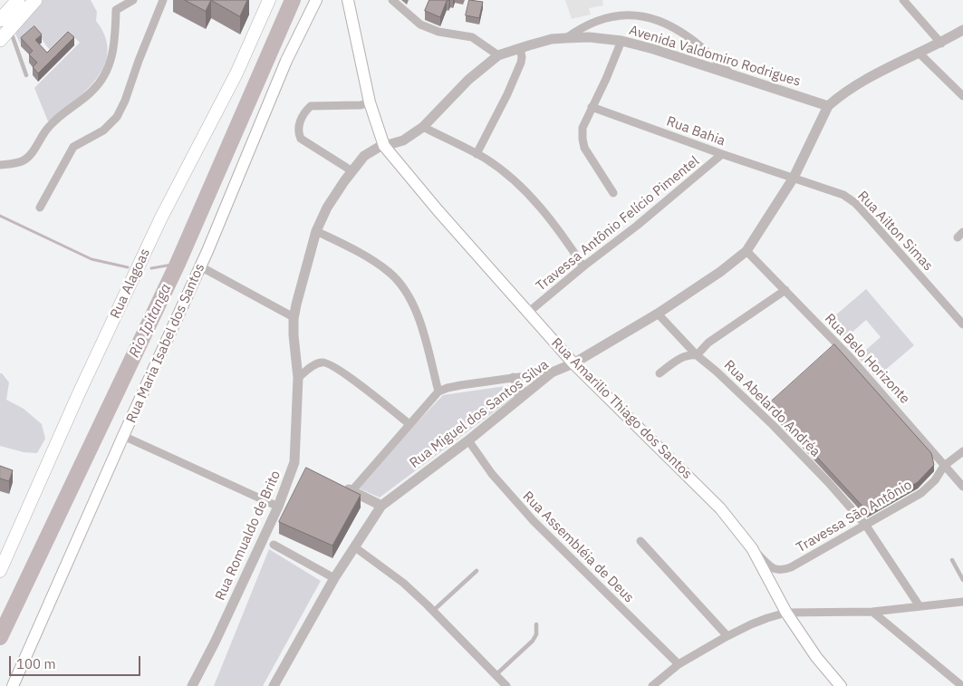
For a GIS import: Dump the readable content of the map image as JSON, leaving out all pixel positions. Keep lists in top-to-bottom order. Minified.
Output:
{"streets":{"main road":["Rua Alagoas","Rua Maria Isabel dos Santos","Rua Amarilio Thiago dos Santos"],"street":["Avenida Valdomiro Rodrigues","Rua Bahia","Travessa Antônio Felício Pimentel","Rua Ailton Simas","Rua Belo Horizonte","Rua Abelardo Andréa","Rua Miguel dos Santos Silva","Travessa São Antônio","Rua Romualdo de Brito","Rua Assembléia de Deus"]},"crossings":[["Avenida Valdomiro Rodrigues","Rua Amarilio Thiago dos Santos"],["Avenida Valdomiro Rodrigues","Rua Miguel dos Santos Silva"],["Avenida Valdomiro Rodrigues","Rua Romualdo de Brito"],["Rua Bahia","Travessa Antônio Felício Pimentel"],["Rua Bahia","Rua Ailton Simas"],["Rua Bahia","Rua Miguel dos Santos Silva"],["Travessa Antônio Felício Pimentel","Rua Amarilio Thiago dos Santos"],["Rua Ailton Simas","Rua Miguel dos Santos Silva"],["Rua Belo Horizonte","Rua Miguel dos Santos Silva"],["Rua Belo Horizonte","Travessa São Antônio"],["Rua Amarilio Thiago dos Santos","Rua Miguel dos Santos Silva"],["Rua Amarilio Thiago dos Santos","Travessa São Antônio"],["Rua Amarilio Thiago dos Santos","Rua Romualdo de Brito"],["Rua Abelardo Andréa","Rua Miguel dos Santos Silva"],["Rua Abelardo Andréa","Travessa São Antônio"],["Rua Miguel dos Santos Silva","Rua Assembléia de Deus"]],"water":["Rio Ipitanga"],"scale_bar":"100 m"}
